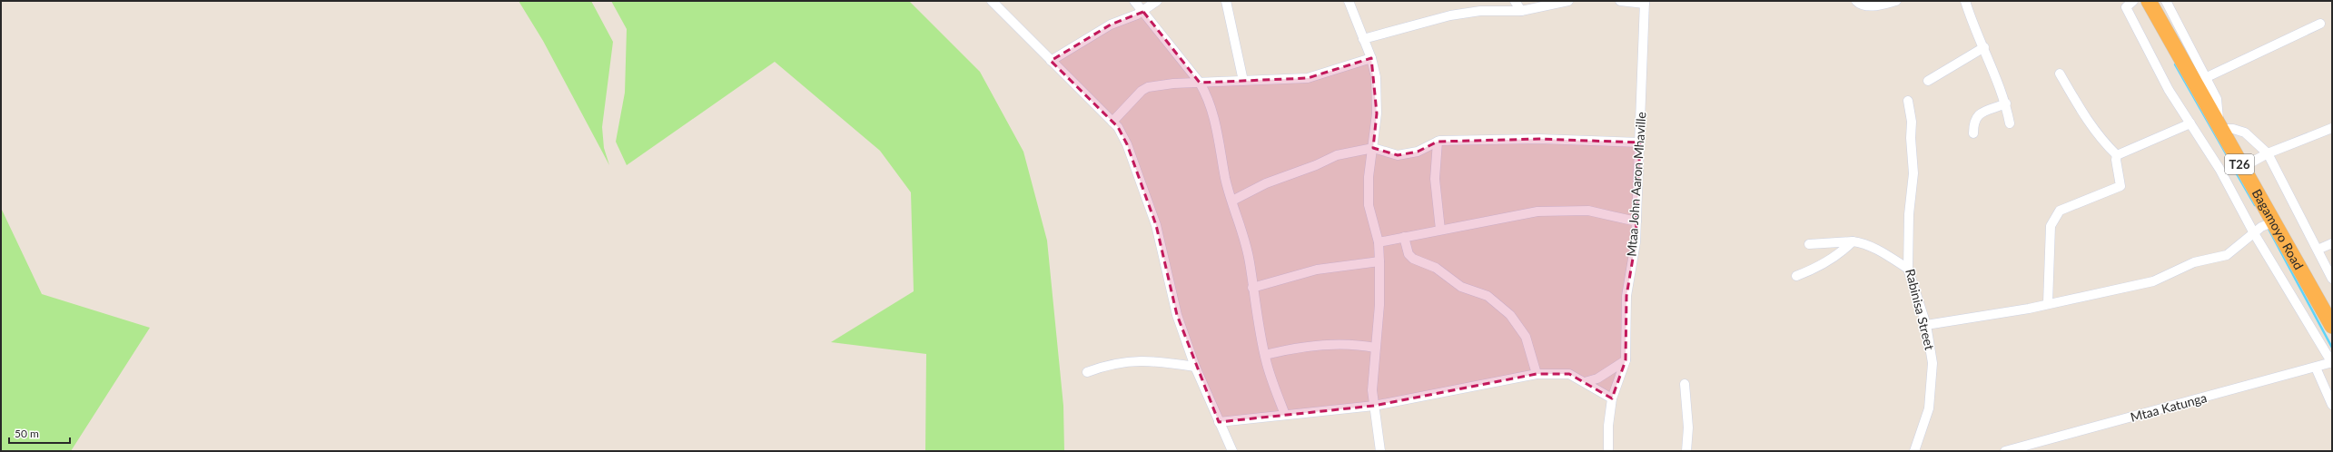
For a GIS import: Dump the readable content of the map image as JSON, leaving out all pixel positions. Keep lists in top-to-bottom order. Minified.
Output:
{"streets":{"highway":["T26","Bagamoyo Road"],"street":["Mtaa John Aaron Mhaville","Rabinisa Street","Mtaa Katunga"]},"scale_bar":"50 m"}
